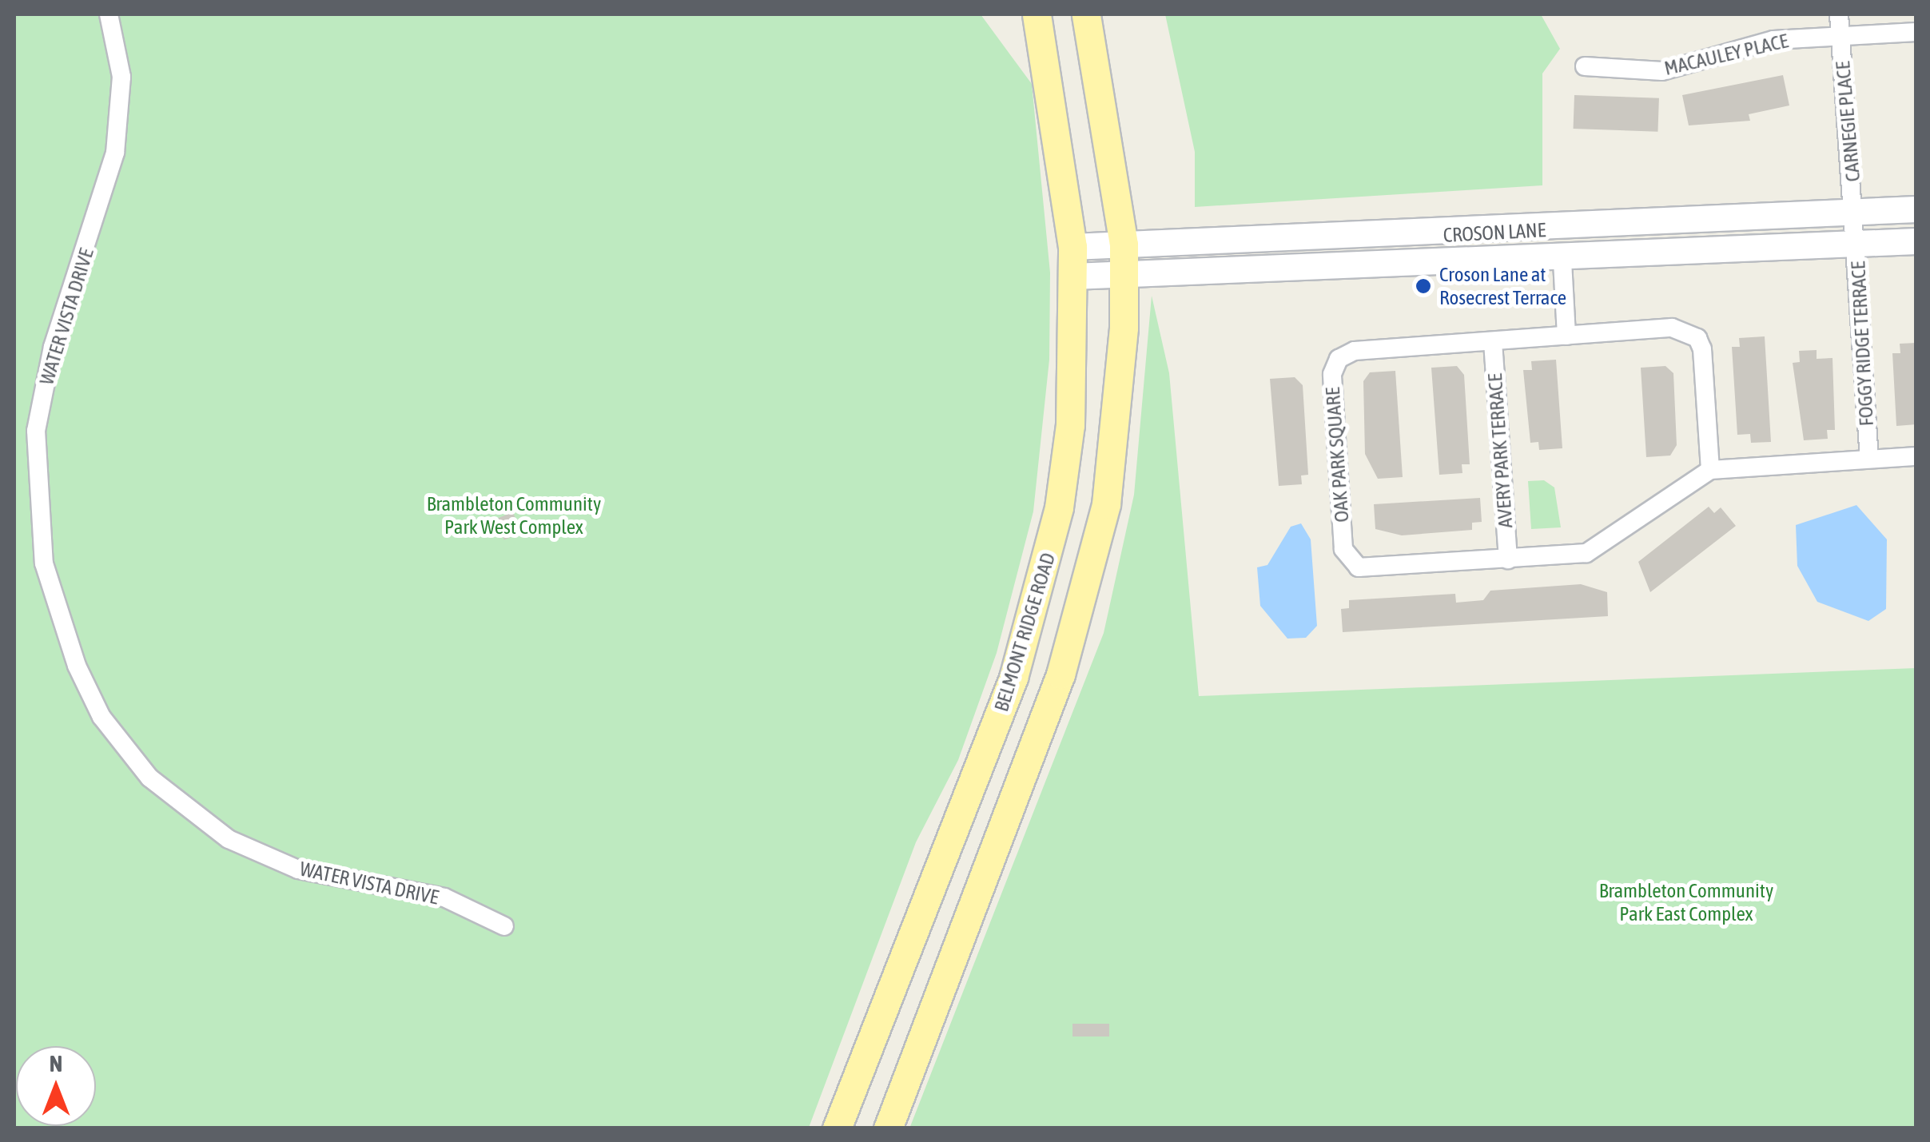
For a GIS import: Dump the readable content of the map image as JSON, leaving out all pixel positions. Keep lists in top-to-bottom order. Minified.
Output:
{"streets":{"main road":["CROSON LANE","BELMONT RIDGE ROAD"],"street":["MACAULEY PLACE","CARNEGIE PLACE","WATER VISTA DRIVE","FOGGY RIDGE TERRACE","AVERY PARK TERRACE","OAK PARK SQUARE"]},"crossings":[["MACAULEY PLACE","CARNEGIE PLACE"],["CARNEGIE PLACE","CROSON LANE"],["CARNEGIE PLACE","FOGGY RIDGE TERRACE"],["CROSON LANE","FOGGY RIDGE TERRACE"],["CROSON LANE","BELMONT RIDGE ROAD"],["AVERY PARK TERRACE","OAK PARK SQUARE"]],"parks":["Brambleton Community Park West Complex","Brambleton Community Park East Complex"],"places":["Croson Lane at Rosecrest Terrace"],"north":"top"}
